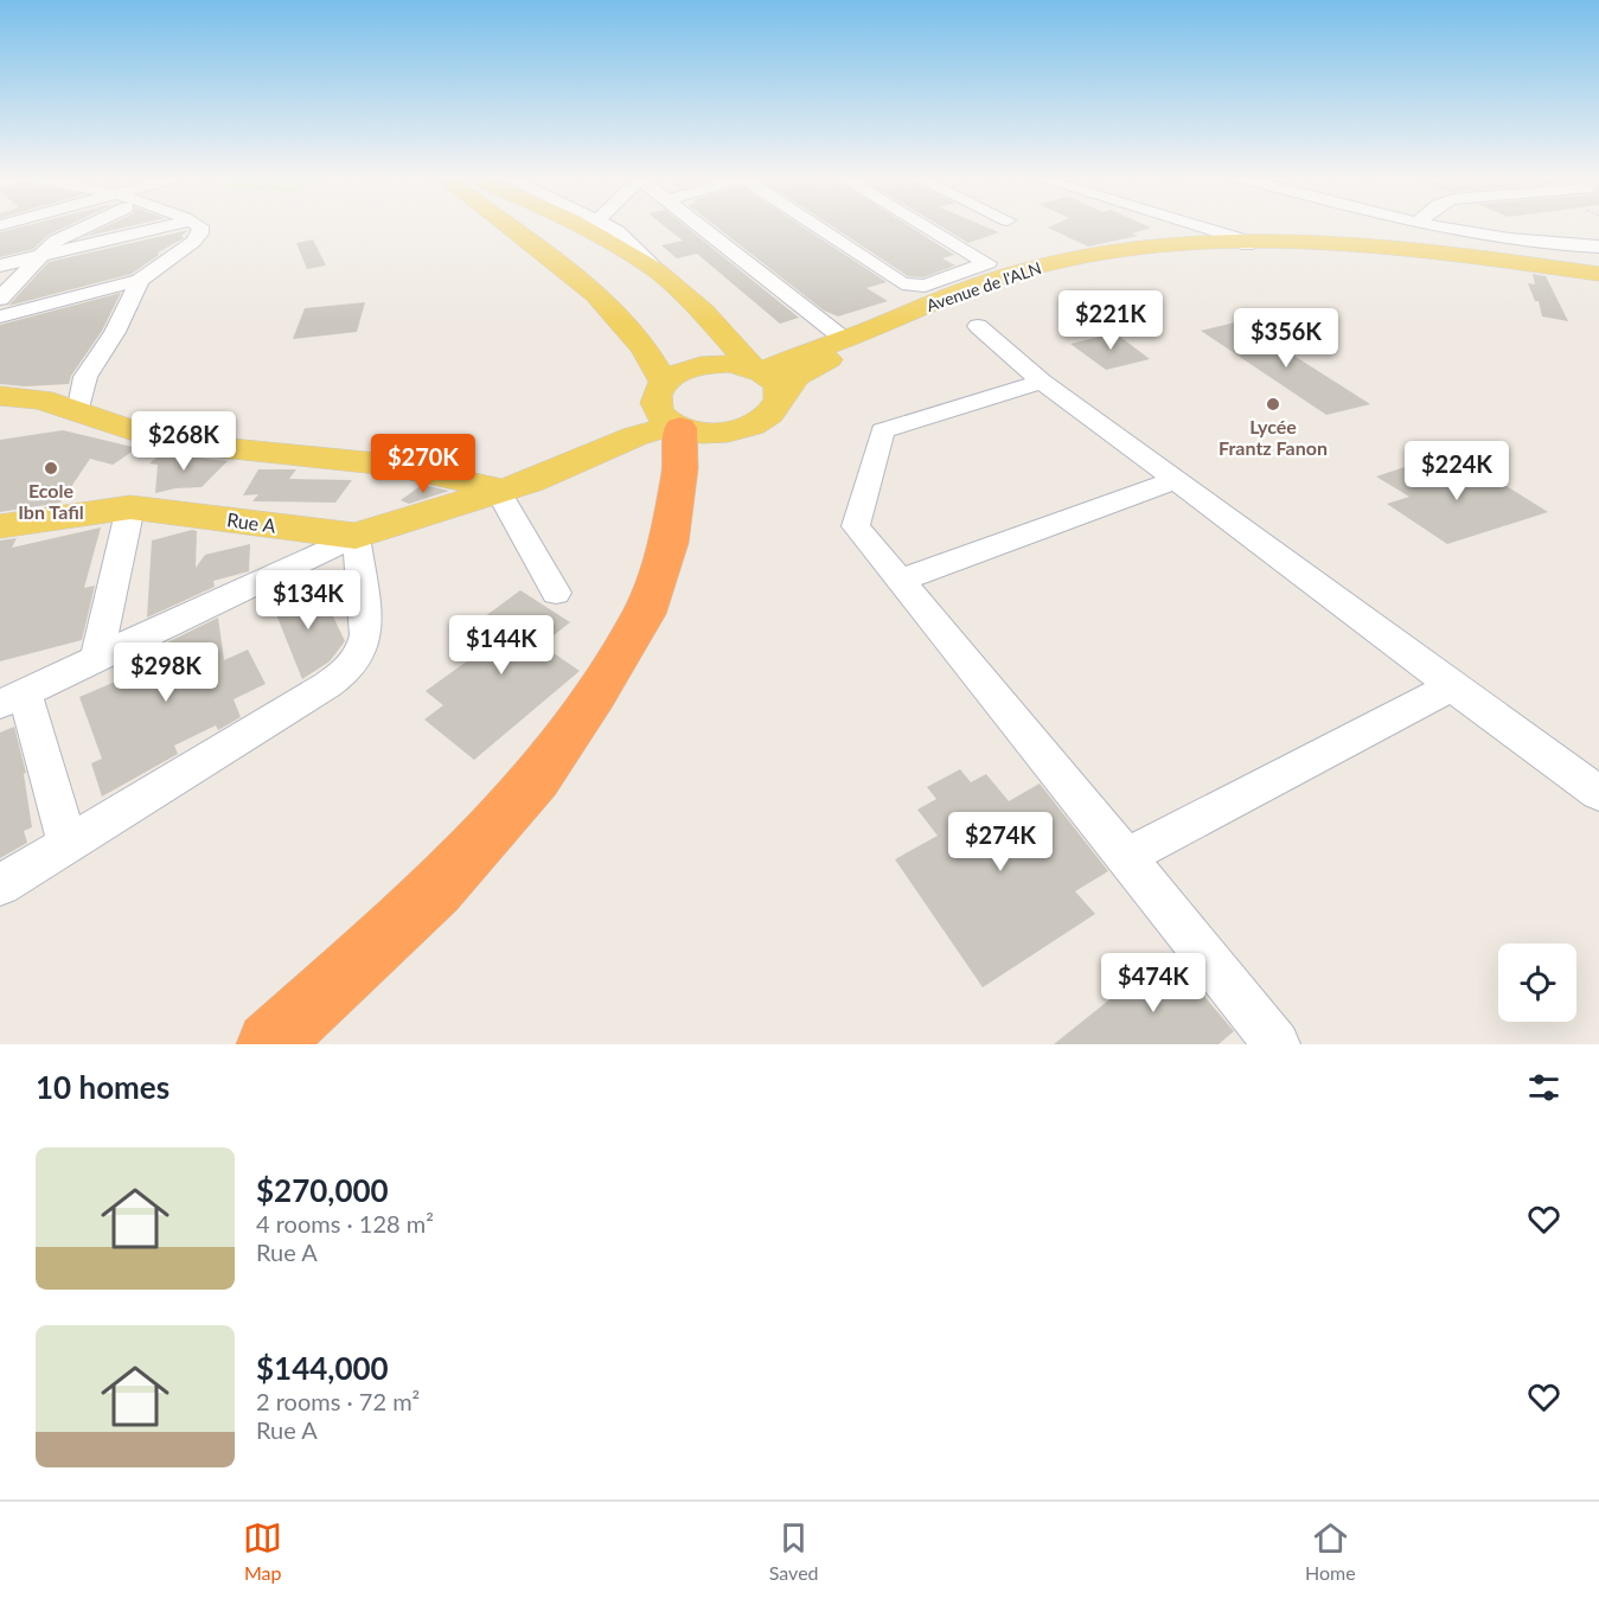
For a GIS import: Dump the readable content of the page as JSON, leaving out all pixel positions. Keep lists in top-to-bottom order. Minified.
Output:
{"streets":{"main road":["Avenue de l'ALN","Rue A"]},"crossings":[["Avenue de l'ALN","Rue A"]],"places":["Lycée Frantz Fanon","Ecole Ibn Tafil"],"page":{"price":["$221K","$356K","$268K","$270K","$224K","$134K","$144K","$298K","$274K","$474K"],"heading":"10 homes","list":[{"name":"$270,000","note":"4 rooms · 128 m² · Rue A"},{"name":"$144,000","note":"2 rooms · 72 m² · Rue A"}],"tabs":["Map","Saved","Home"]}}
